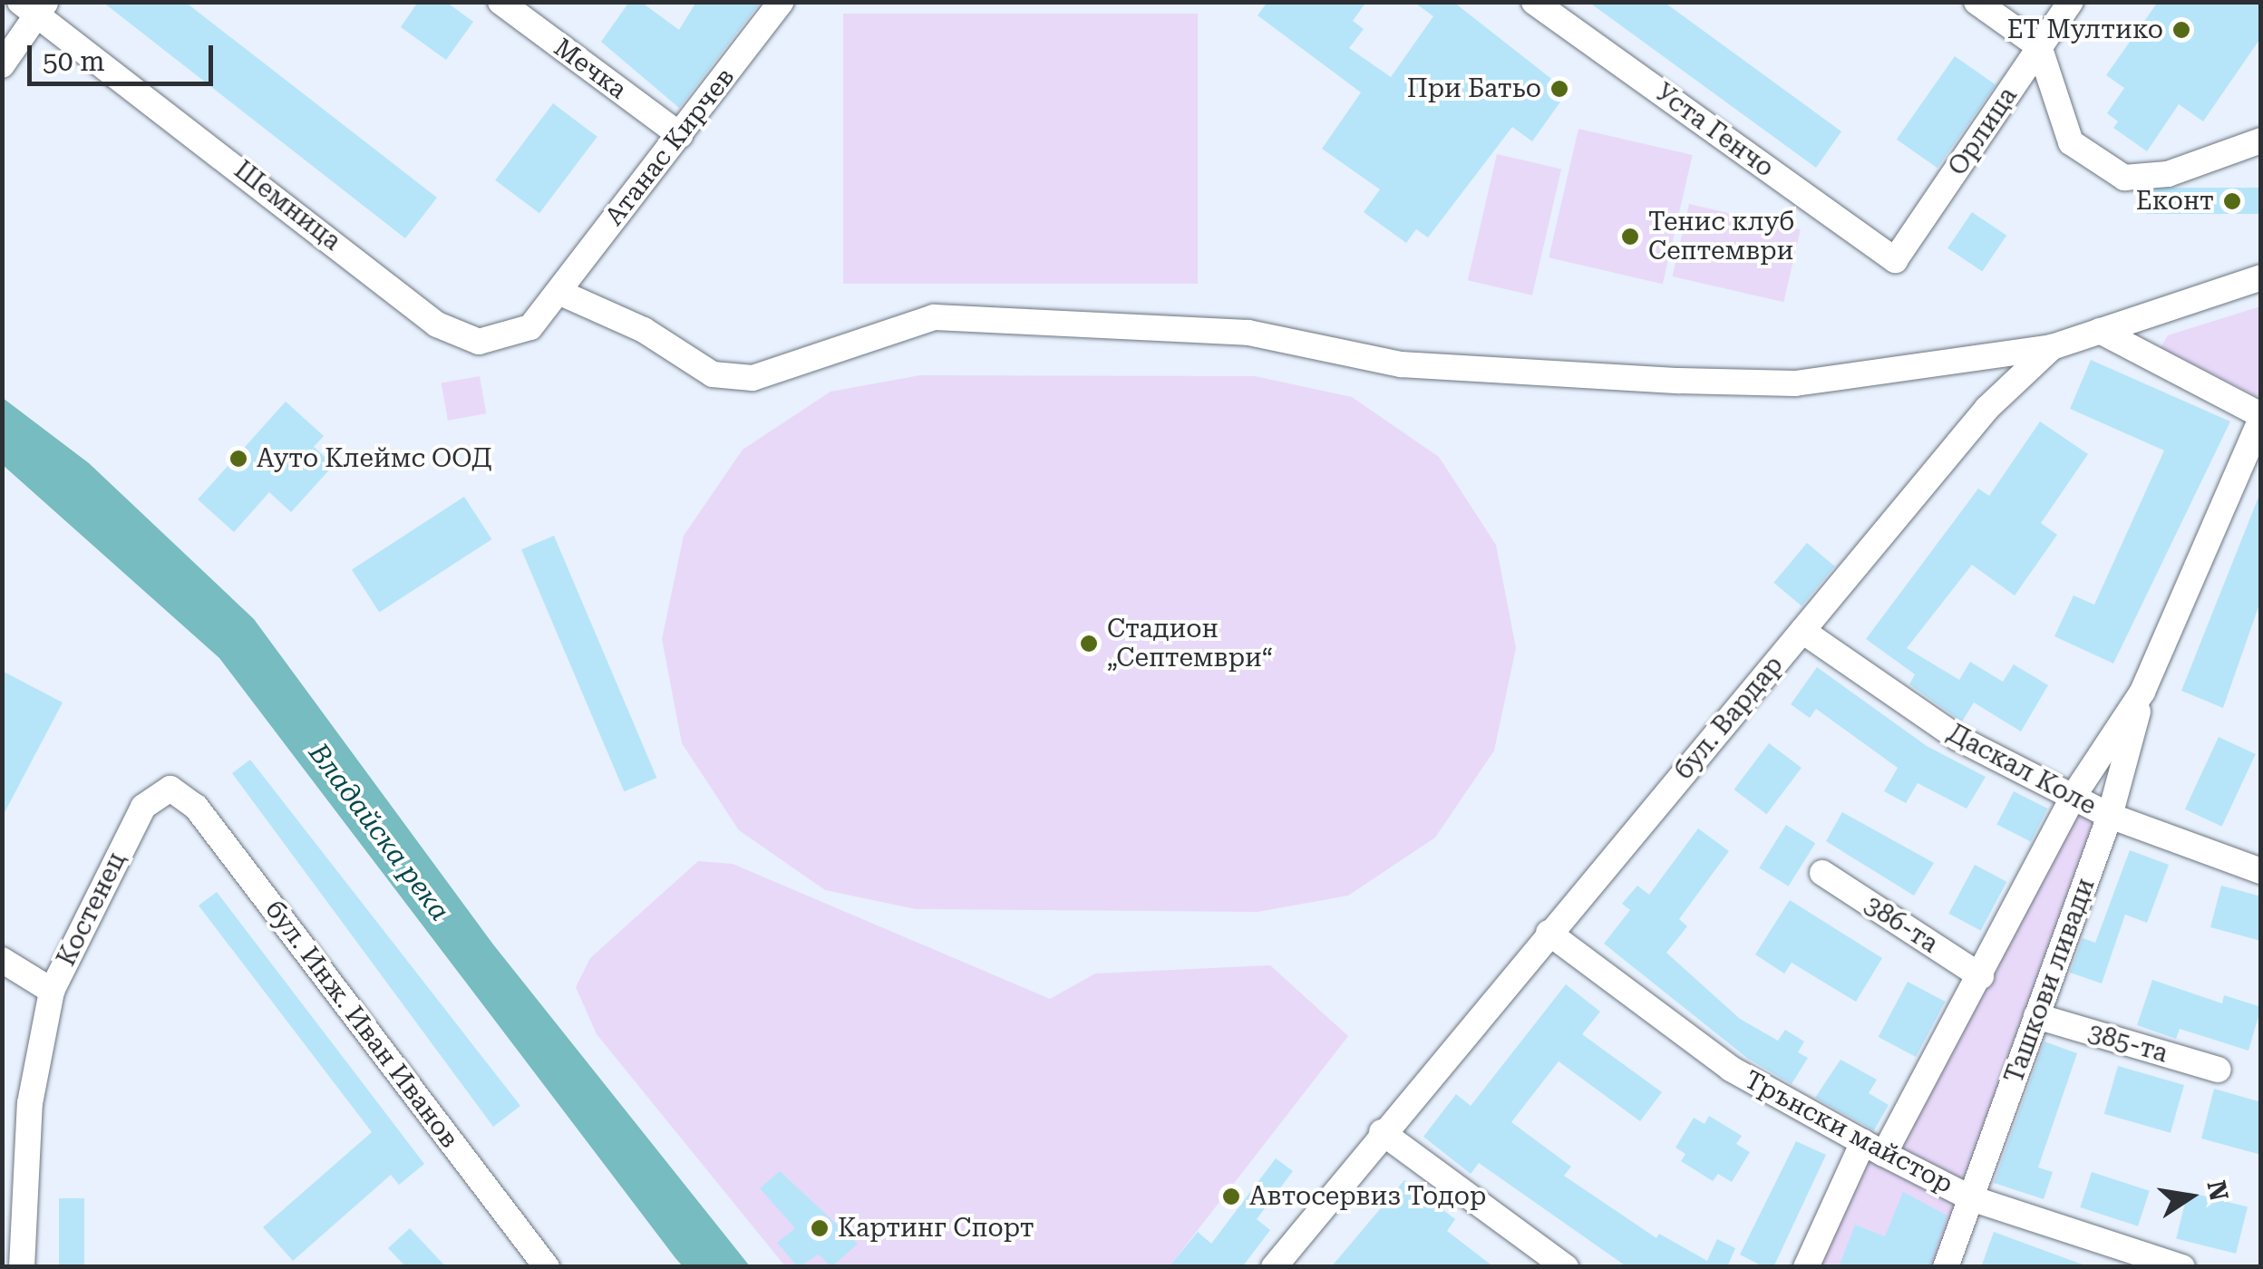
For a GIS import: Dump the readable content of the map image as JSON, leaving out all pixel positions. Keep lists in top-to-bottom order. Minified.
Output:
{"streets":{"street":["Мечка","Уста Генчо","Орлица","Атанас Кирчев","Шемница","бул. Вардар","Даскал Коле","Костенец","386-та","Ташкови ливади","бул. Инж. Иван Иванов","385-та","Трънски майстор"]},"crossings":[["Мечка","Атанас Кирчев"],["Уста Генчо","Орлица"],["Атанас Кирчев","Шемница"],["бул. Вардар","Даскал Коле"],["бул. Вардар","Трънски майстор"],["Даскал Коле","Ташкови ливади"],["Костенец","бул. Инж. Иван Иванов"],["386-та","Ташкови ливади"],["Ташкови ливади","385-та"],["Ташкови ливади","Трънски майстор"]],"water":["Владайска река"],"places":["ЕТ Мултико","При Батьо","Еконт","Тенис клуб Септември","Ауто Клеймс ООД","Стадион „Септември“","Автосервиз Тодор","Картинг Спорт"],"scale_bar":"50 m","north":"right"}
